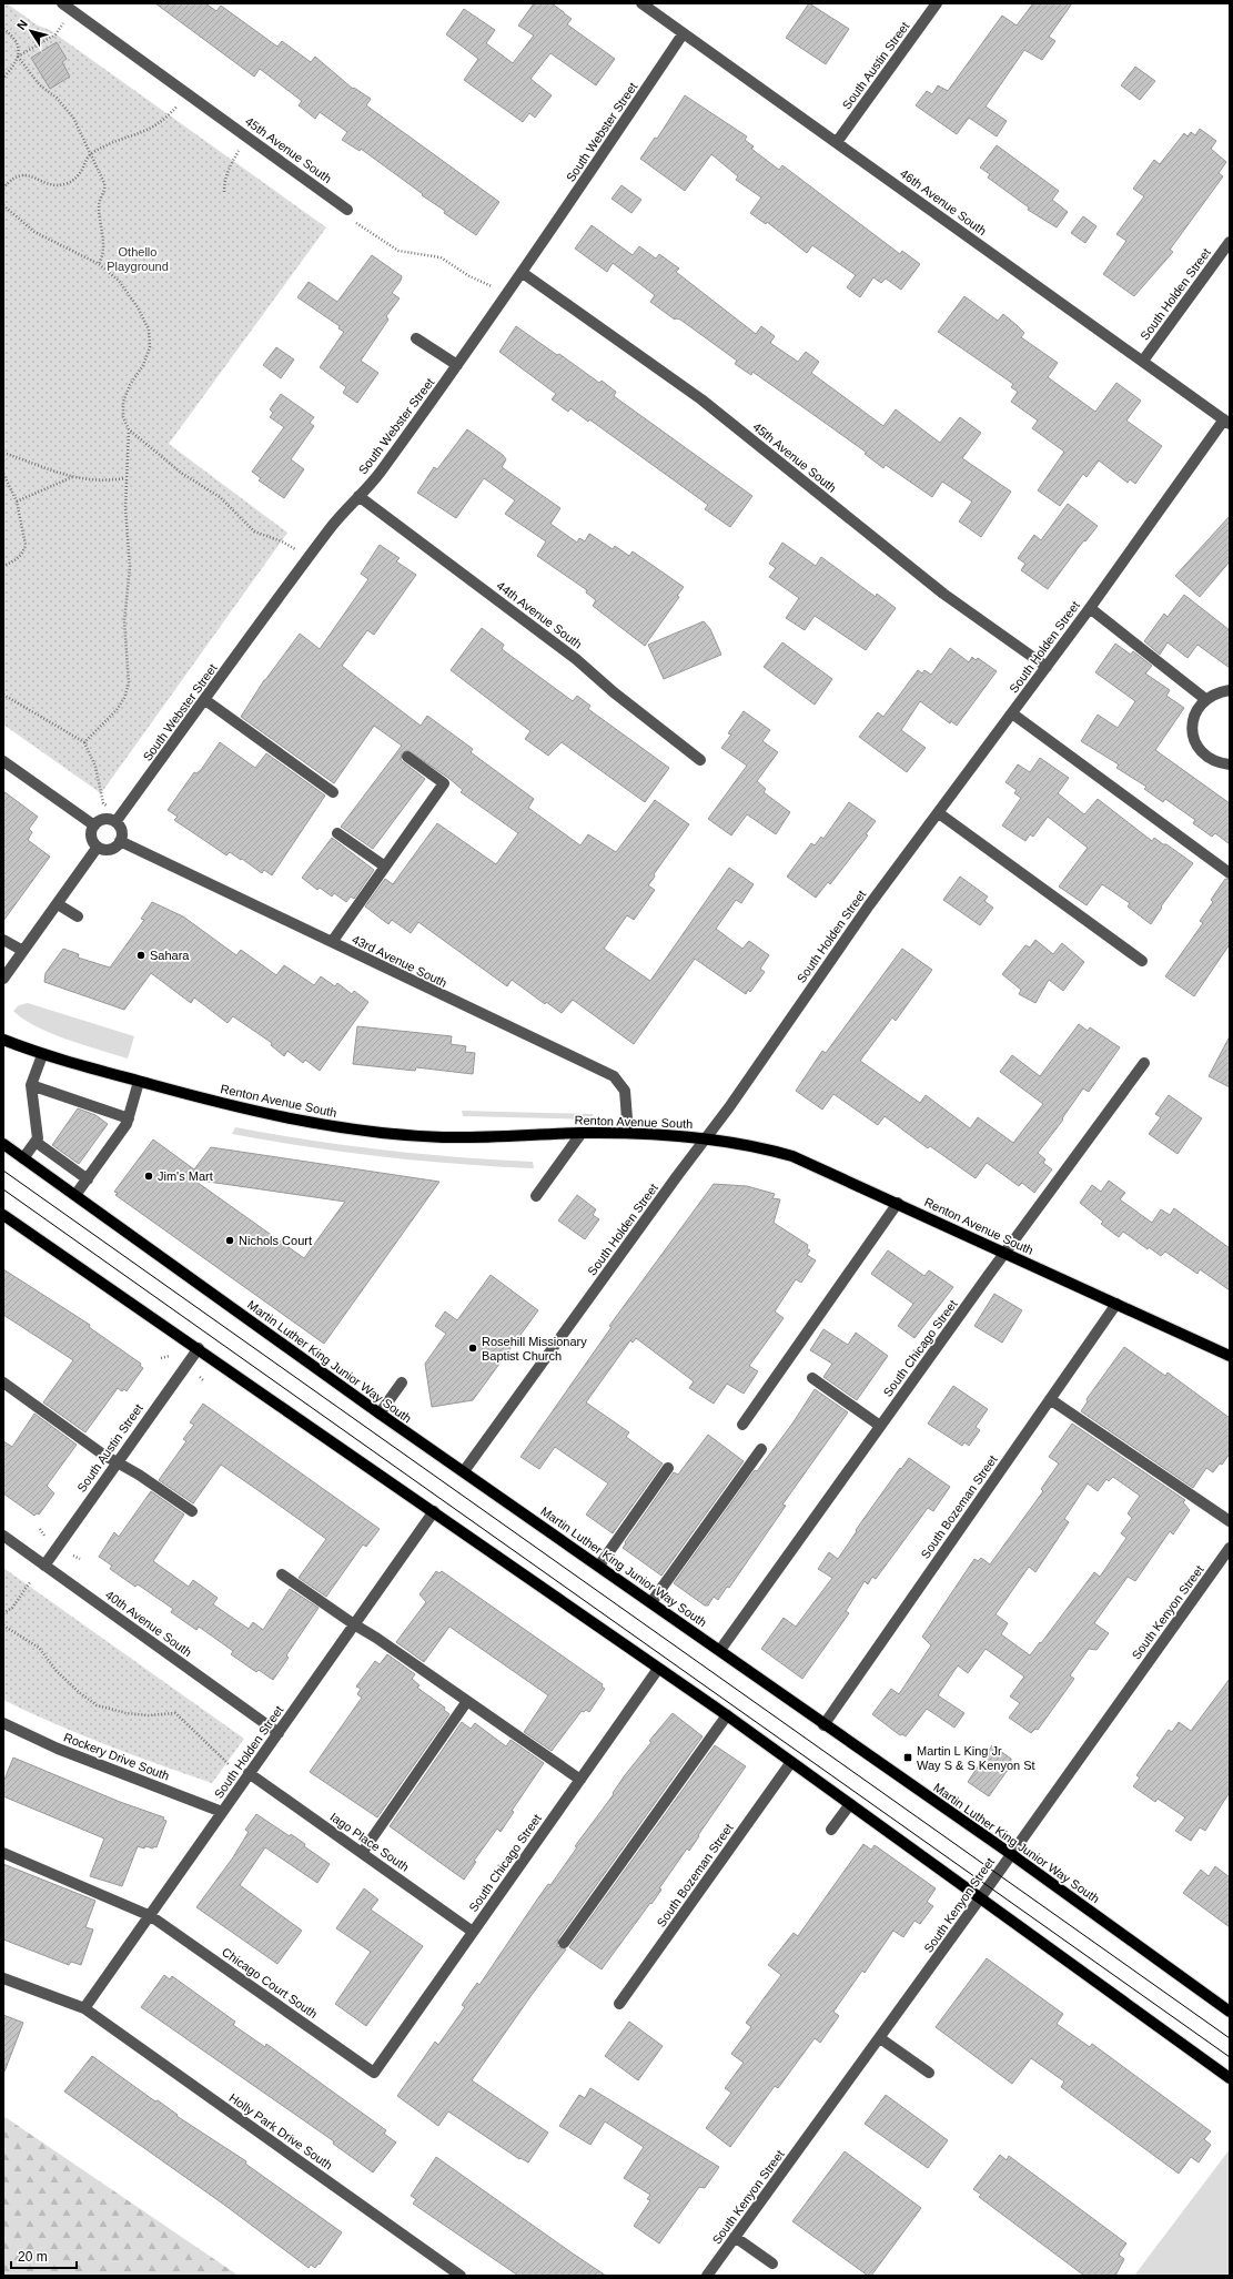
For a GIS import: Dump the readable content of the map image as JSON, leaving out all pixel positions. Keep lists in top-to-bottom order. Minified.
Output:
{"streets":{"main road":["Renton Avenue South","Martin Luther King Junior Way South"],"street":["South Austin Street","South Webster Street","45th Avenue South","46th Avenue South","South Holden Street","44th Avenue South","43rd Avenue South","South Chicago Street","South Bozeman Street","South Kenyon Street","40th Avenue South","Rockery Drive South","Iago Place South","Chicago Court South","Holly Park Drive South"]},"crossings":[["South Austin Street","46th Avenue South"],["South Austin Street","40th Avenue South"],["South Webster Street","45th Avenue South"],["South Webster Street","46th Avenue South"],["South Webster Street","44th Avenue South"],["South Webster Street","43rd Avenue South"],["45th Avenue South","South Holden Street"],["46th Avenue South","South Holden Street"],["South Holden Street","Renton Avenue South"],["South Holden Street","Martin Luther King Junior Way South"],["South Holden Street","40th Avenue South"],["South Holden Street","Rockery Drive South"],["South Holden Street","Iago Place South"],["South Holden Street","Chicago Court South"],["South Holden Street","Holly Park Drive South"],["43rd Avenue South","Renton Avenue South"],["Renton Avenue South","South Chicago Street"],["Renton Avenue South","South Bozeman Street"],["South Chicago Street","Martin Luther King Junior Way South"],["South Chicago Street","Iago Place South"],["South Chicago Street","Chicago Court South"],["Martin Luther King Junior Way South","South Bozeman Street"],["Martin Luther King Junior Way South","South Kenyon Street"]],"parks":["Othello Playground"],"places":{"other":["Sahara","Jim's Mart","Nichols Court","Rosehill Missionary Baptist Church"],"transit":["Martin L King Jr Way S & S Kenyon St"]},"scale_bar":"20 m","north":"top left"}
